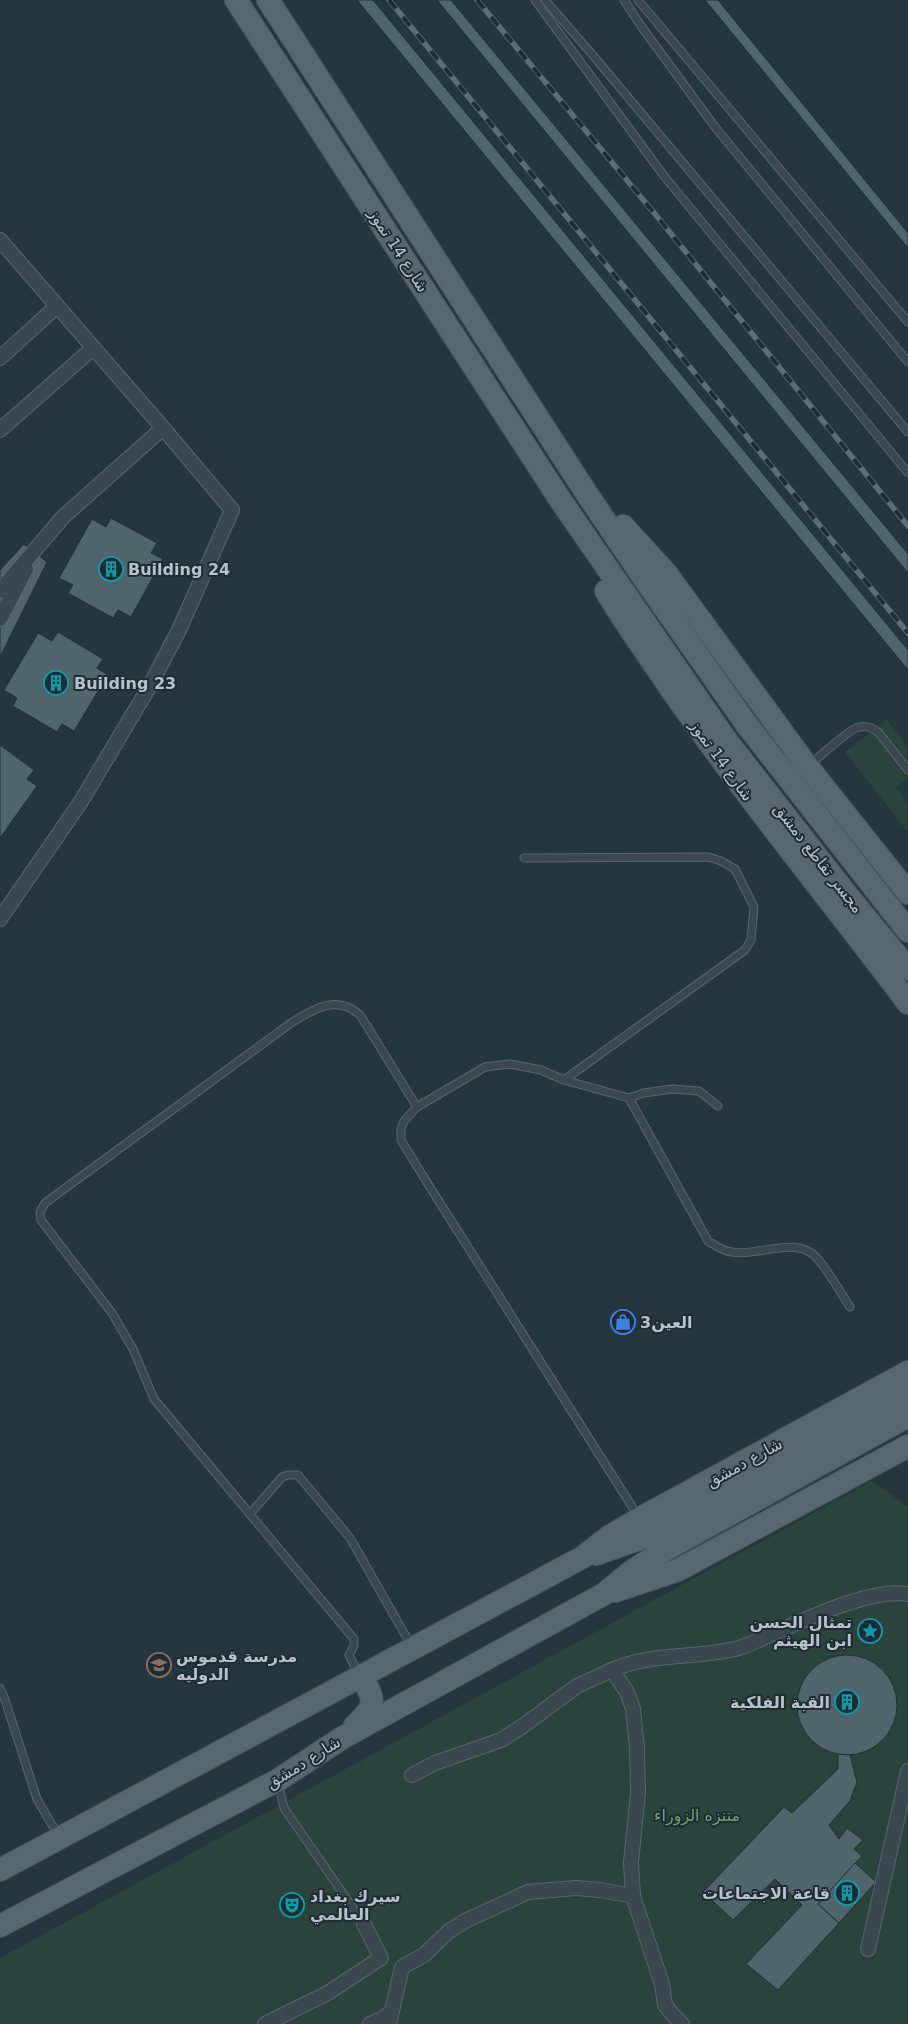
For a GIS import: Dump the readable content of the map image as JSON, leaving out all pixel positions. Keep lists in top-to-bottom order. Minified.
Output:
{"streets":{"main road":["شارع 14 تموز","مجسر تقاطع دمشق","شارع دمشق"]},"crossings":[["شارع 14 تموز","مجسر تقاطع دمشق"]],"parks":["متنزه الزوراء"],"places":{"building":["Building 24","Building 23","القبة الفلكية","قاعة الاجتماعات"],"shop":["العين3"],"place":["تمثال الحسن ابن الهيثم"],"school or university":["مدرسة قدموس الدوليه"],"theatre":["سيرك بغداد العالمي"]}}
